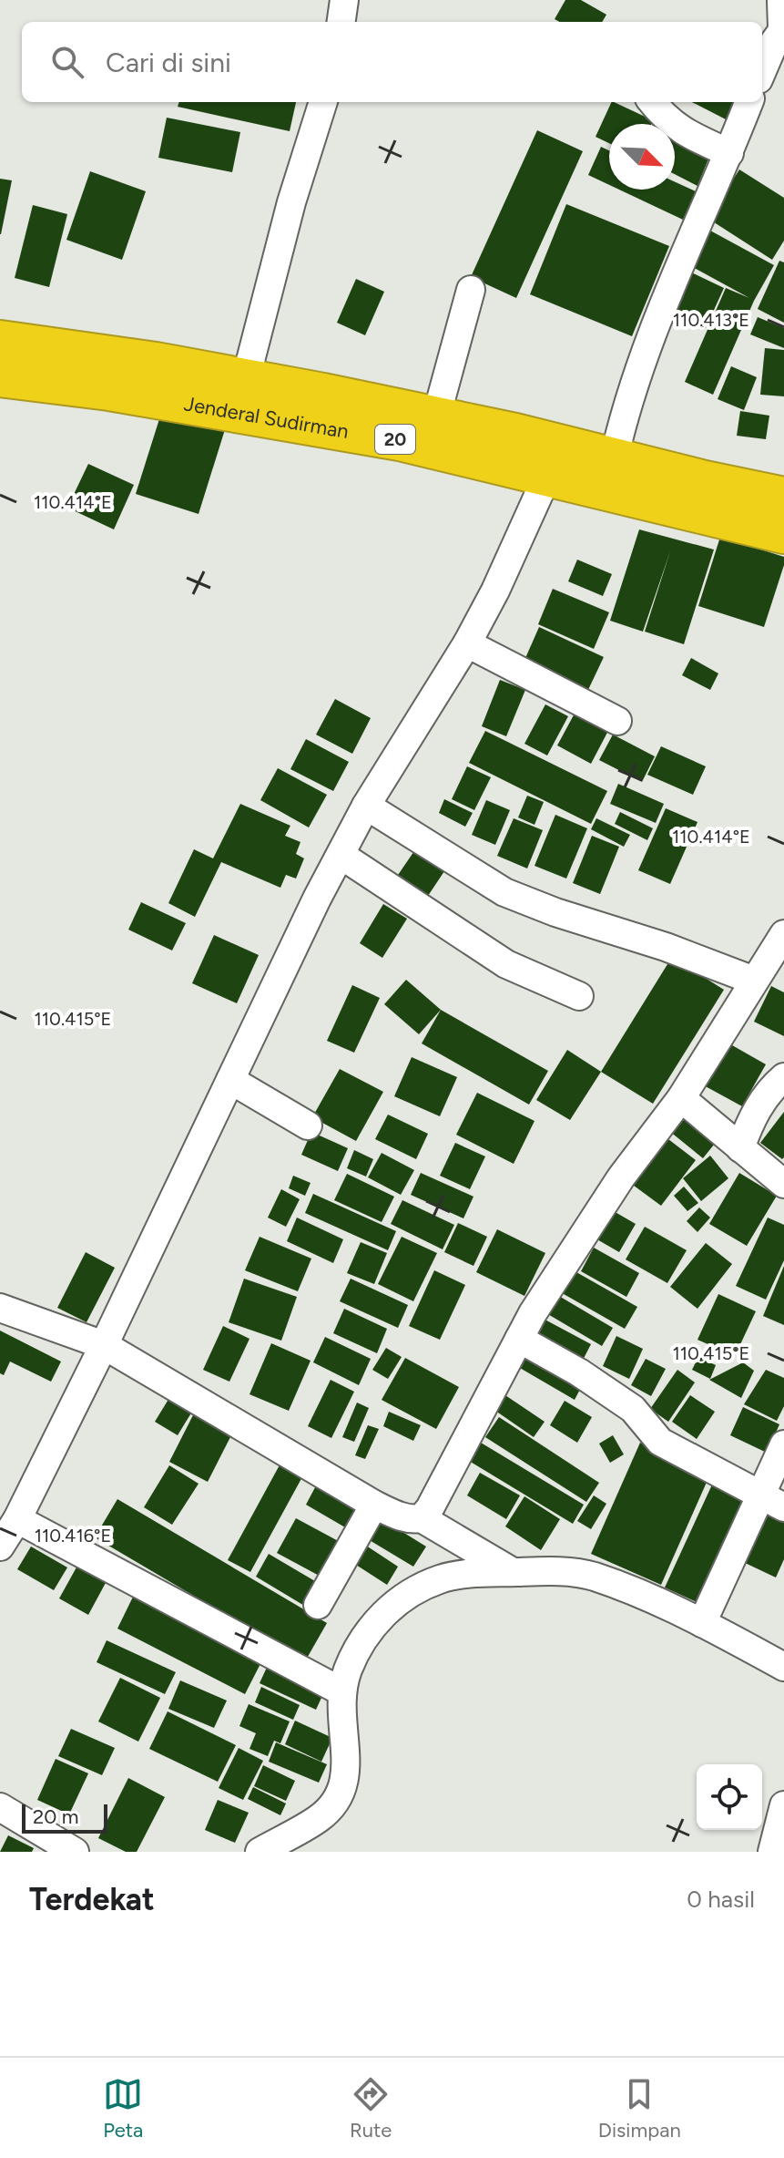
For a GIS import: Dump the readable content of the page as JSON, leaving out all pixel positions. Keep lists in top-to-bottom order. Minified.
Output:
{"streets":{"highway":["Jenderal Sudirman","20"]},"scale_bar":"20 m","north":"bottom right","page":{"search":"Cari di sini","scale":"20 m","heading":["Terdekat","0 hasil"],"nav":["Peta","Rute","Disimpan"]},"coordinates":["110.413°E","110.414°E","110.415°E","110.416°E"]}
